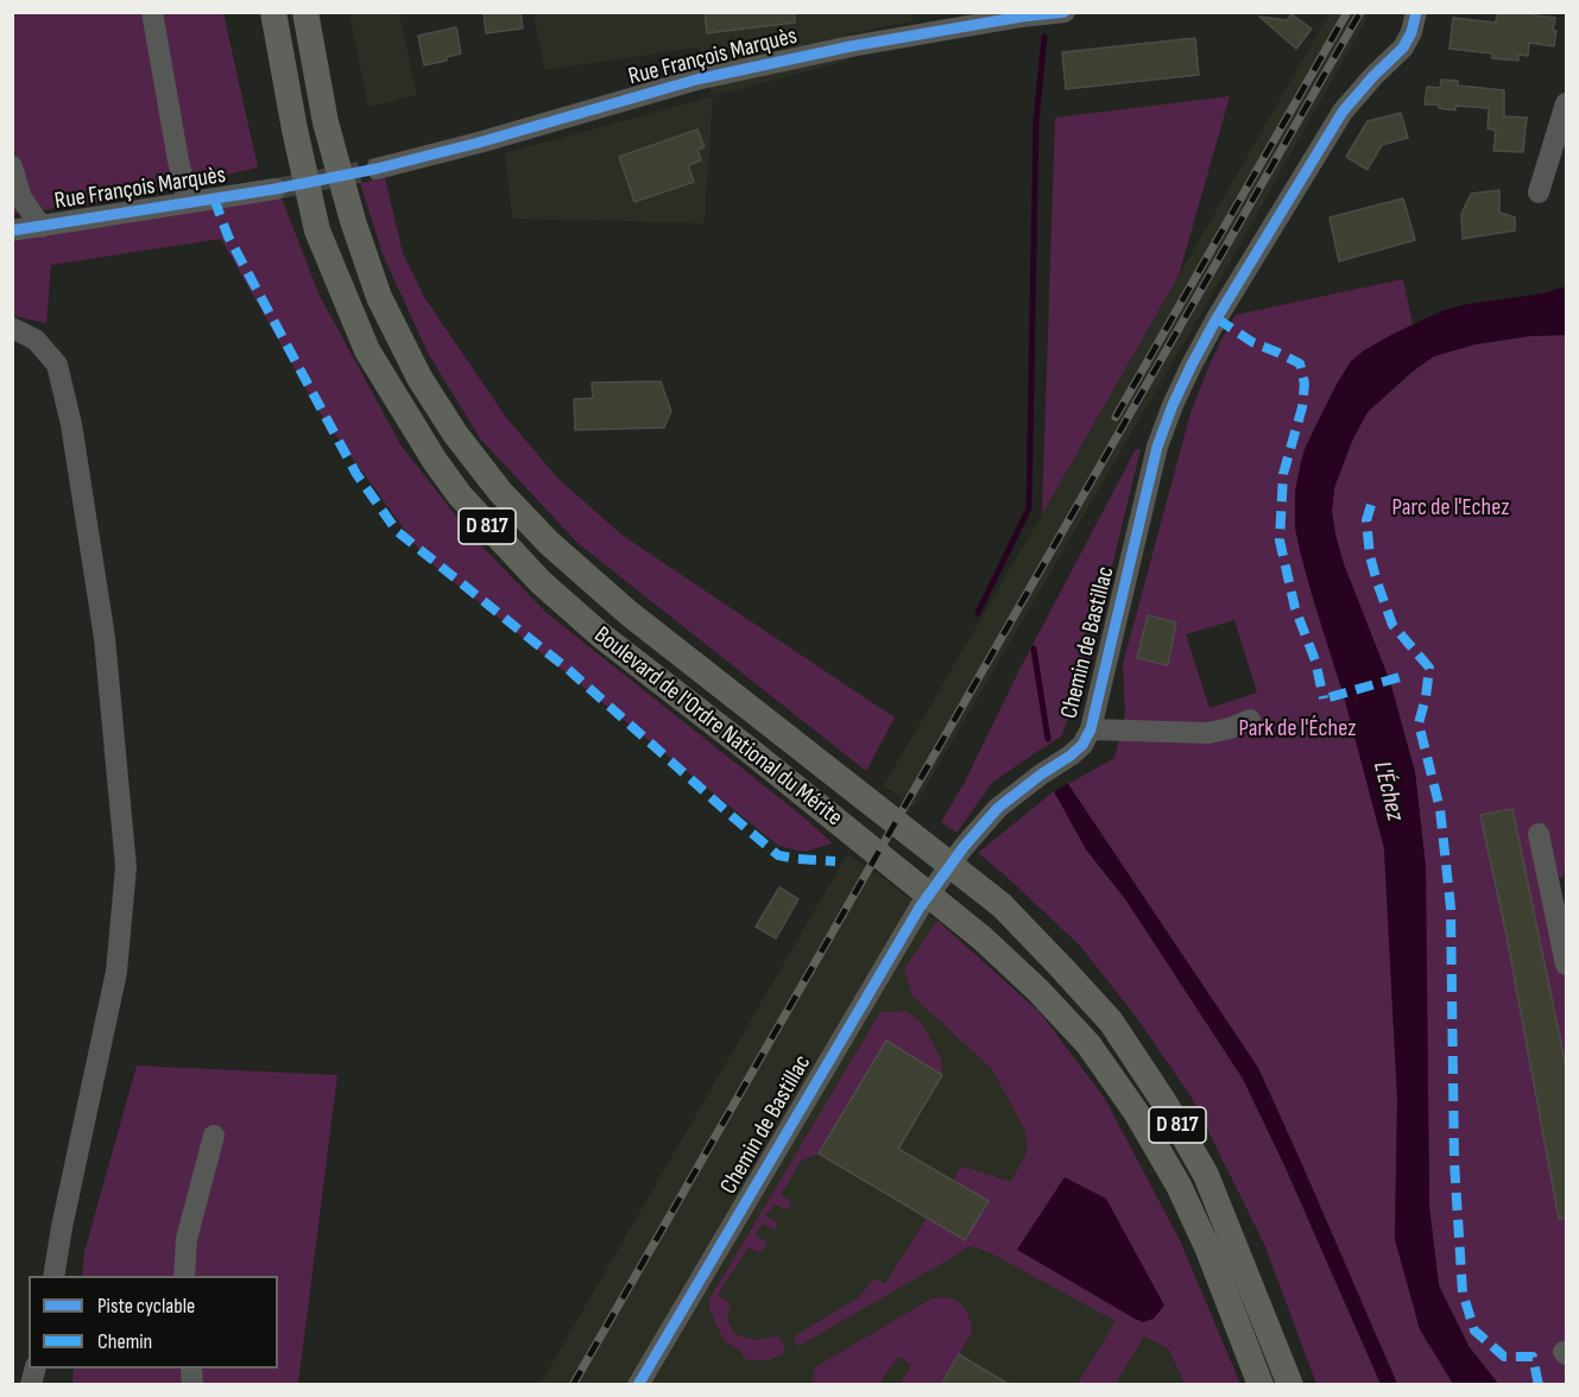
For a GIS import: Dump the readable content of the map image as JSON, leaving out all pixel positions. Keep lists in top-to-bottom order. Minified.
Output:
{"streets":{"main road":["D 817","Boulevard de l'Ordre National du Mérite"],"street":["Rue François Marquès","Chemin de Bastillac"]},"water":["L'Échez"],"parks":["Parc de l'Echez","Park de l'Échez"],"legend":["Piste cyclable","Chemin"]}
